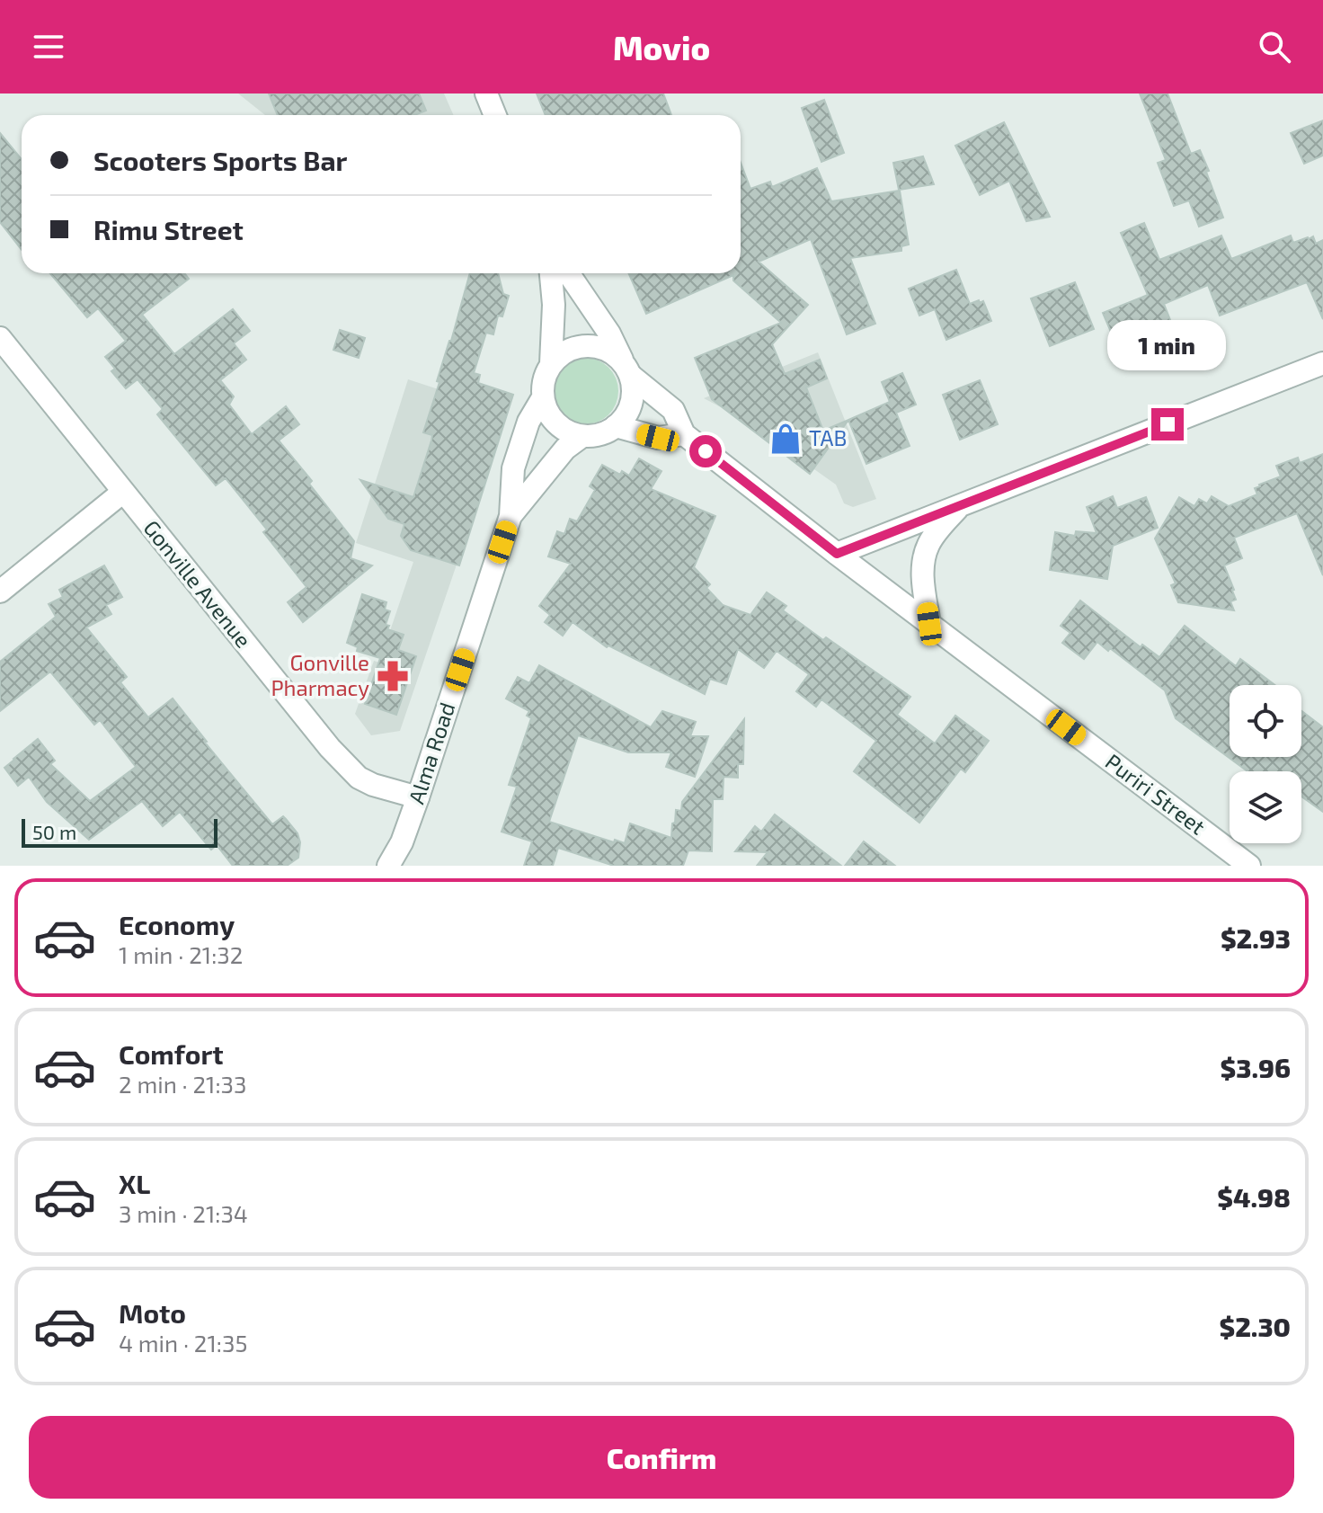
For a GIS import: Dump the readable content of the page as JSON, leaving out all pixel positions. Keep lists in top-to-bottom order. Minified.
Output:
{"streets":{"street":["Gonville Avenue","Alma Road","Puriri Street"]},"crossings":[["Gonville Avenue","Alma Road"],["Alma Road","Puriri Street"]],"places":{"shop":["TAB"],"pharmacy":["Gonville Pharmacy"]},"scale_bar":"50 m","page":{"header":"Movio","banner":["Scooters Sports Bar","Rimu Street"],"bubble":"1 min","scale":"50 m","list":[{"name":"Economy","note":"1 min · 21:32","value":"$2.93"},{"name":"Comfort","note":"2 min · 21:33","value":"$3.96"},{"name":"XL","note":"3 min · 21:34","value":"$4.98"},{"name":"Moto","note":"4 min · 21:35","value":"$2.30"}],"buttons":"Confirm"}}
